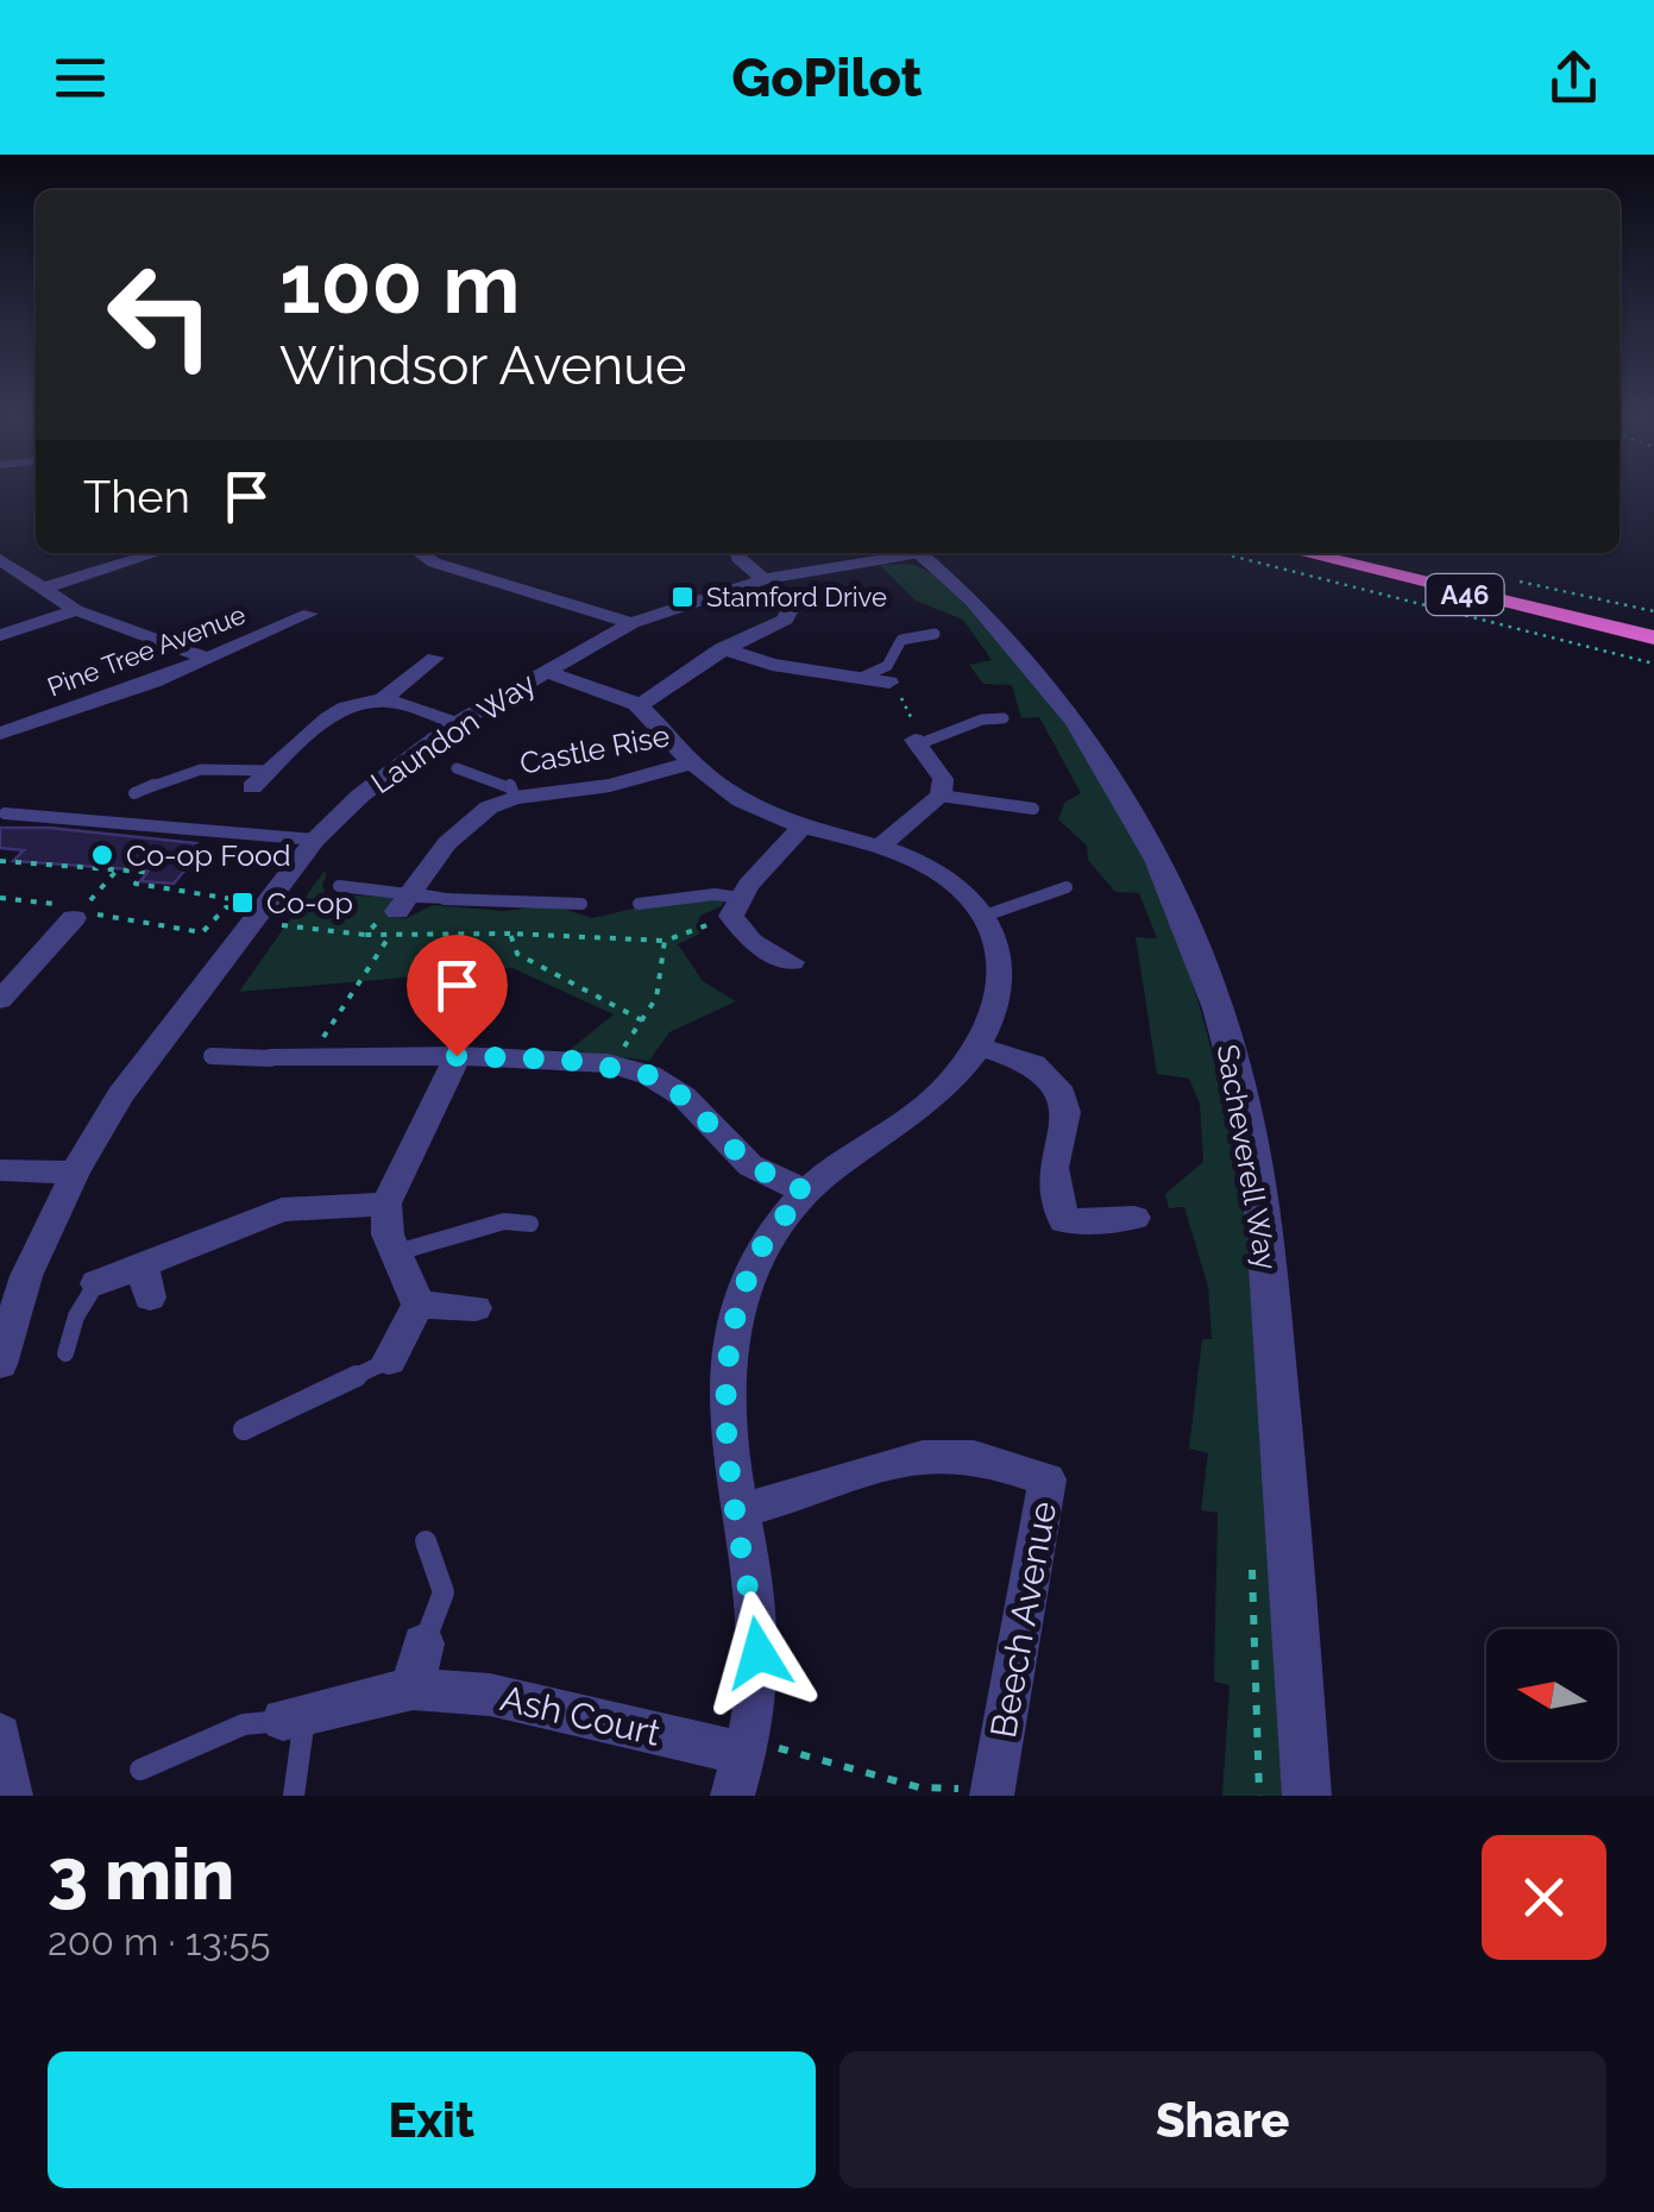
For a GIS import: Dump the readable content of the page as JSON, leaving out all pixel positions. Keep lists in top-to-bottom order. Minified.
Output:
{"streets":{"highway":["A46"],"street":["Pine Tree Avenue","Laundon Way","Castle Rise","Sacheverell Way","Beech Avenue","Ash Court"]},"places":{"transit":["Stamford Drive","Co-op"],"other":["Co-op Food"]},"north":"left","page":{"header":"GoPilot","turn":["100 m","Windsor Avenue"],"then":"Then","heading":["3 min","200 m · 13:55"],"buttons":["Exit","Share"]}}
